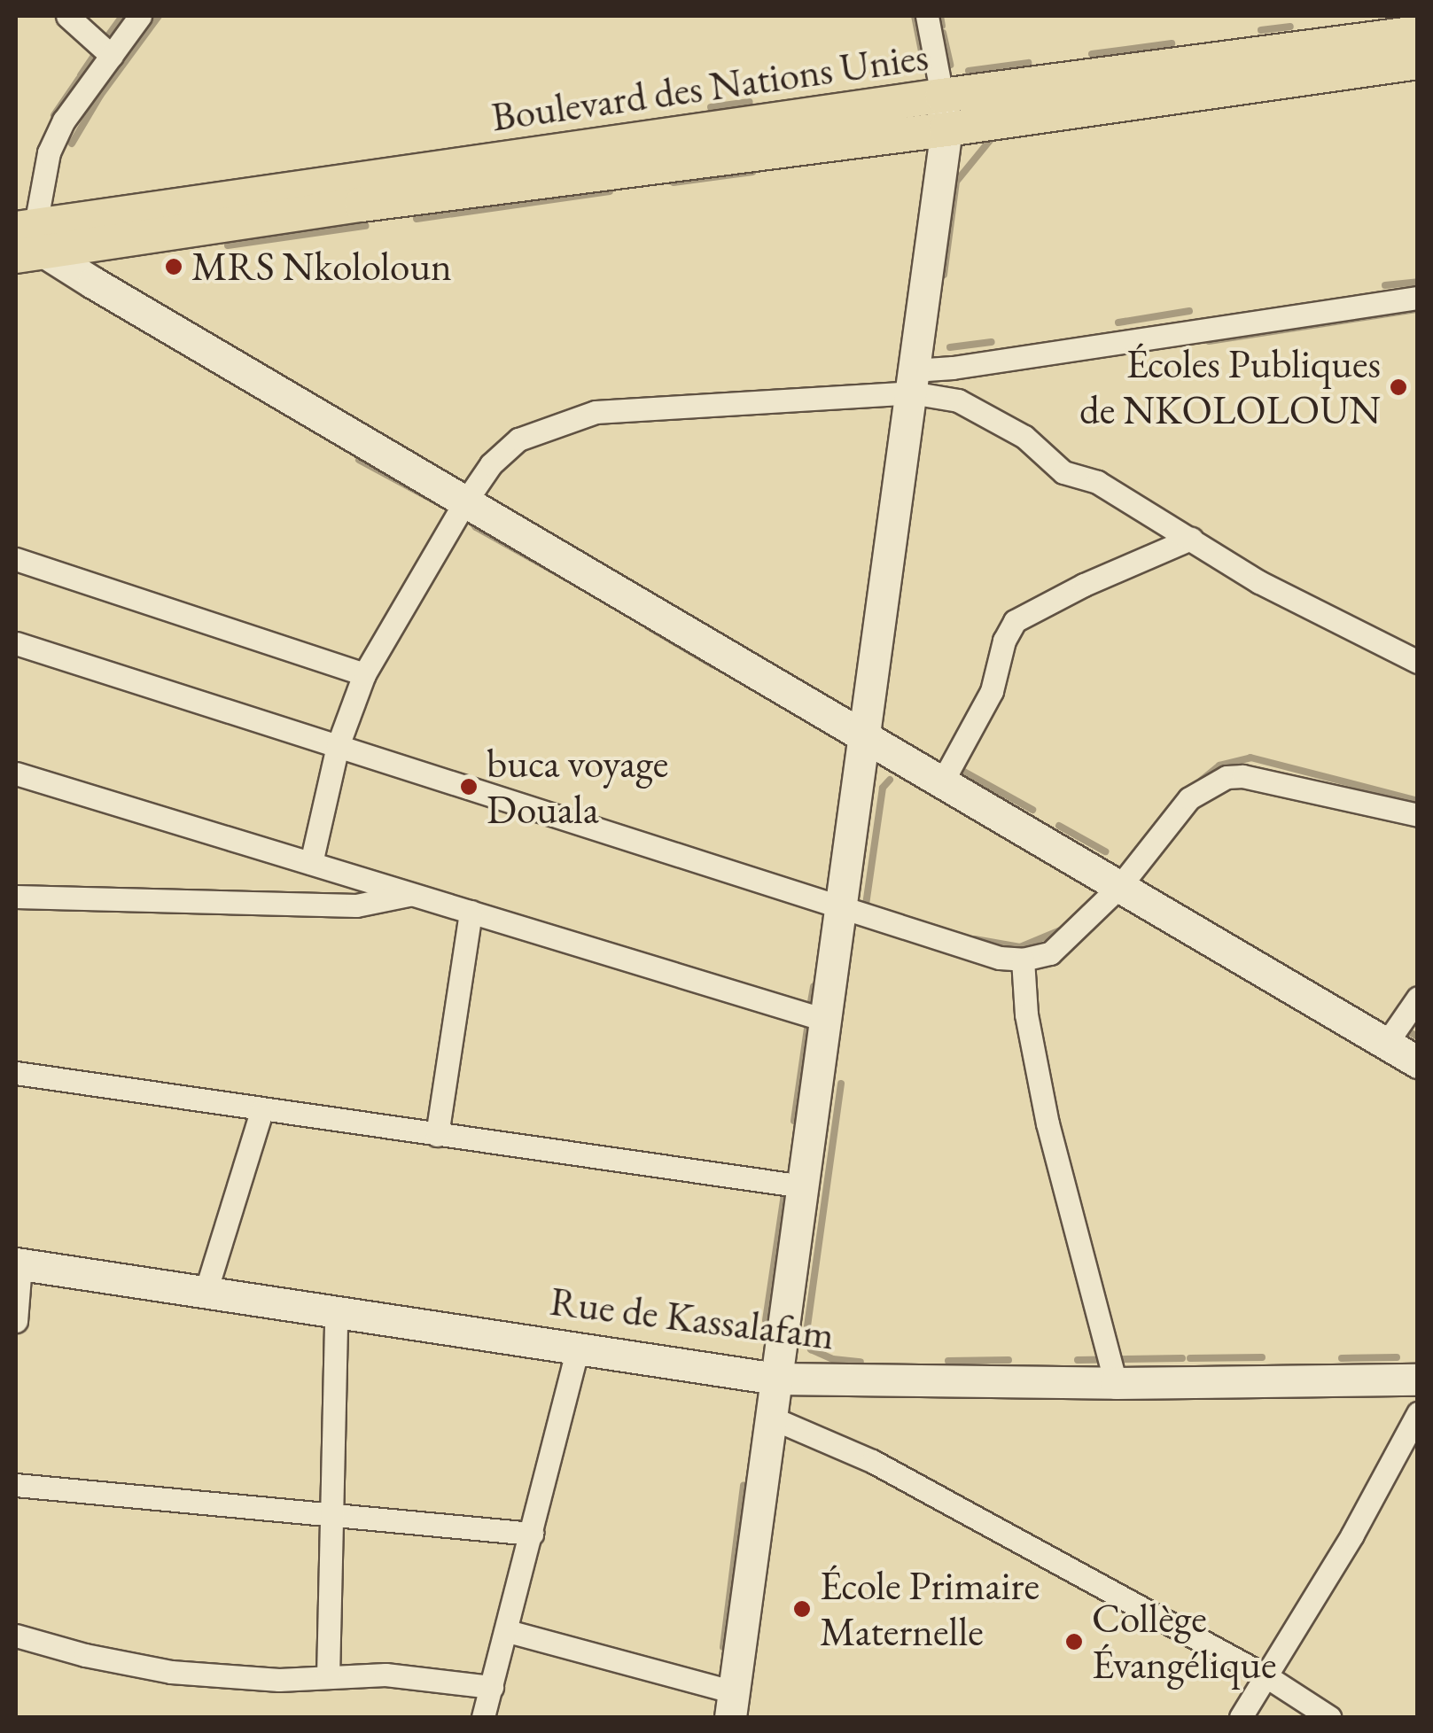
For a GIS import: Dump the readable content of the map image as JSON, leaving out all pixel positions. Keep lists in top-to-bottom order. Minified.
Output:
{"streets":{"main road":["Boulevard des Nations Unies"],"street":["Rue de Kassalafam"]},"places":["MRS Nkololoun","Écoles Publiques de NKOLOLOUN","buca voyage Douala","École Primaire Maternelle","Collège Évangélique"]}
